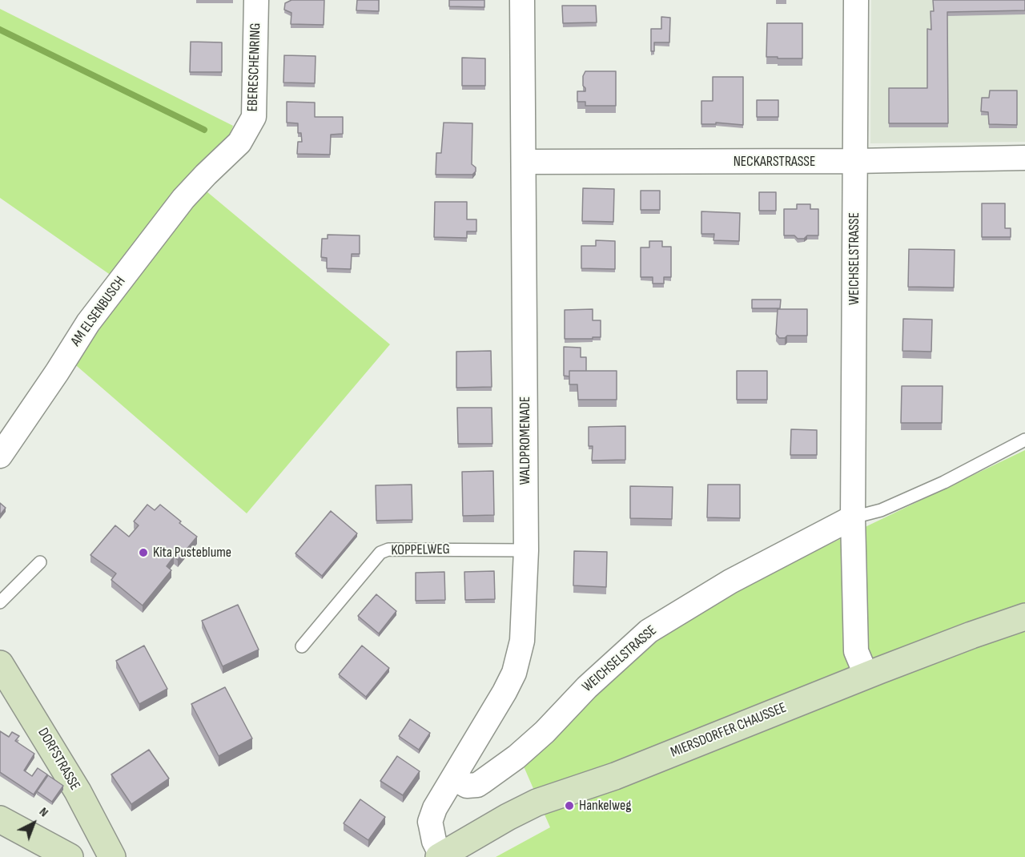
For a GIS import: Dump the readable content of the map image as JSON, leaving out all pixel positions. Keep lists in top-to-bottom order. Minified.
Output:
{"streets":{"main road":["MIERSDORFER CHAUSSEE","DORFSTRASSE"],"street":["EBERESCHENRING","NECKARSTRASSE","WEICHSELSTRASSE","AM ELSENBUSCH","WALDPROMENADE"],"lane":["KOPPELWEG"]},"crossings":[["EBERESCHENRING","AM ELSENBUSCH"],["NECKARSTRASSE","WEICHSELSTRASSE"],["NECKARSTRASSE","WALDPROMENADE"],["WEICHSELSTRASSE","WALDPROMENADE"],["WEICHSELSTRASSE","MIERSDORFER CHAUSSEE"],["WALDPROMENADE","KOPPELWEG"],["WALDPROMENADE","MIERSDORFER CHAUSSEE"]],"places":["Kita Pusteblume","Hankelweg"],"north":"top right"}
